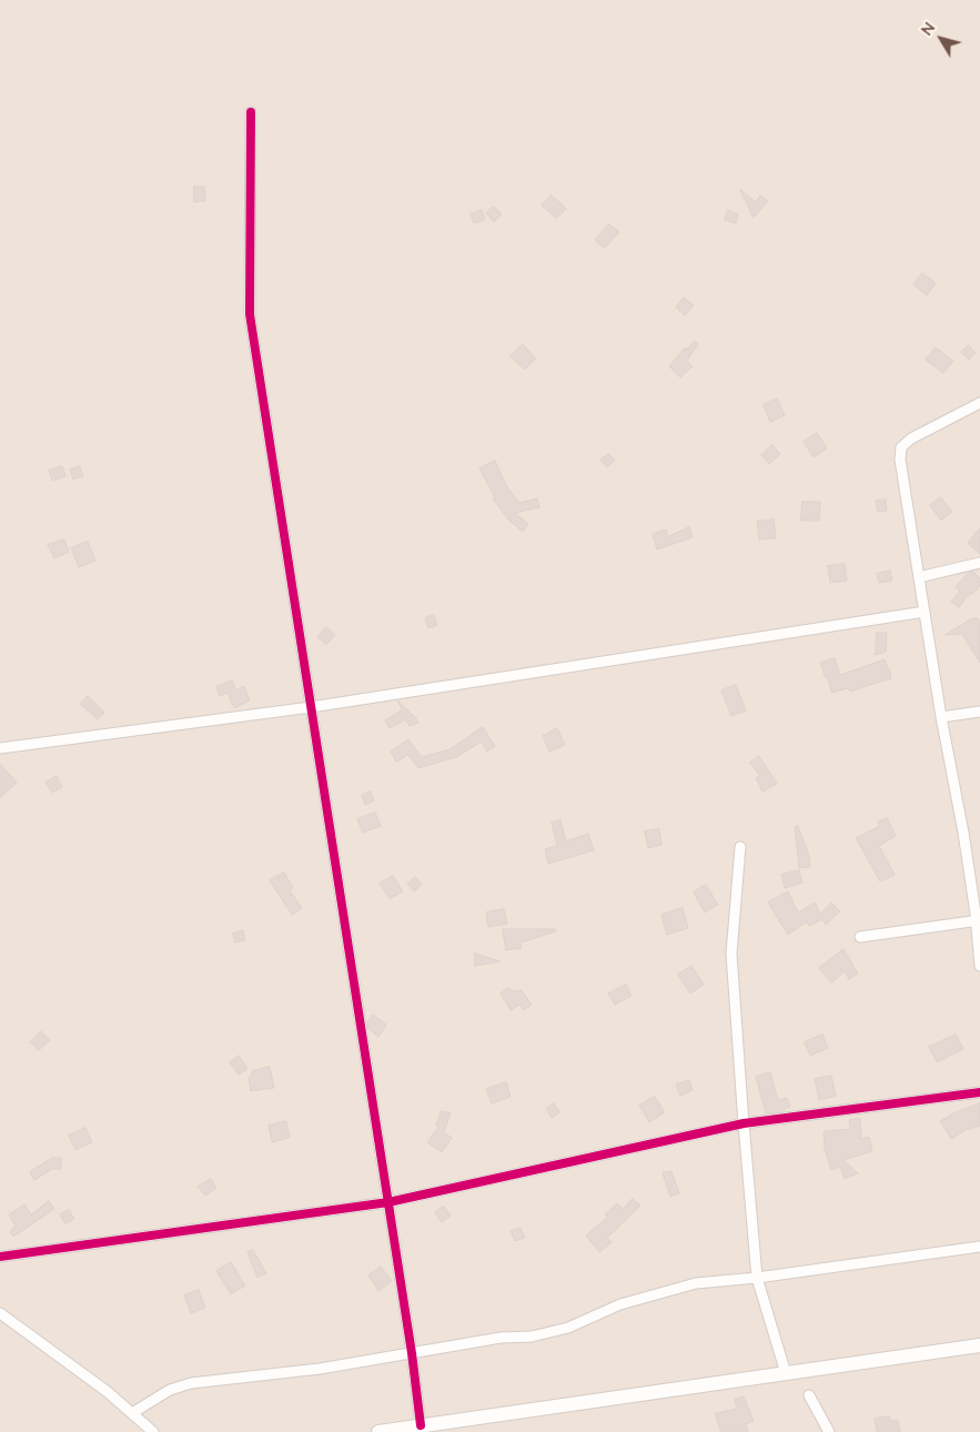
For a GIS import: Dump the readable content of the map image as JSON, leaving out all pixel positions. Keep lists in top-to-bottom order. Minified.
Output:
{"north":"top left"}
